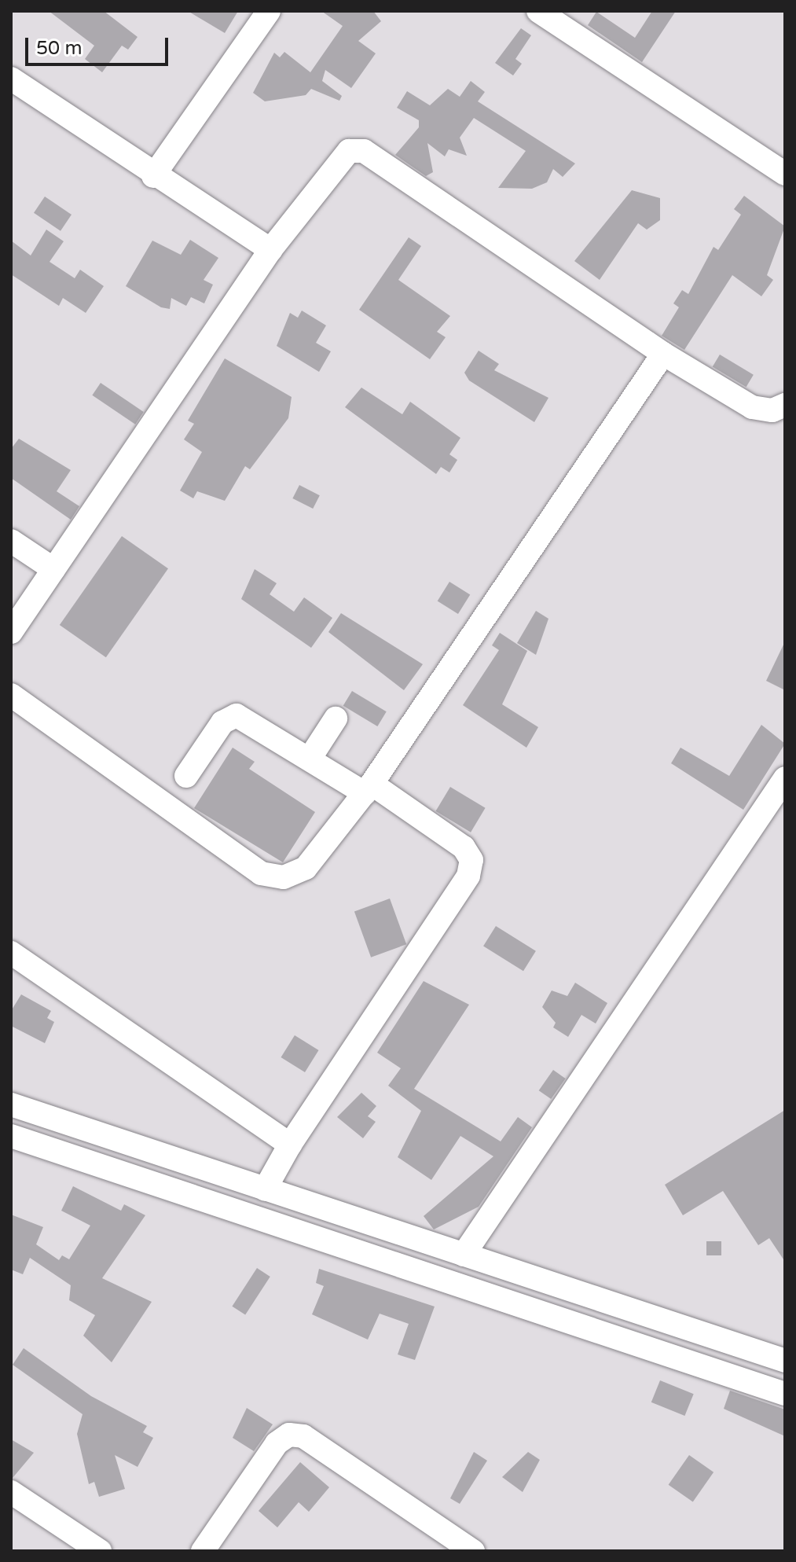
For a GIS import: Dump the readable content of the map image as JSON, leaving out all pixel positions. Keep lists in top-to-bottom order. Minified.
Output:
{"scale_bar":"50 m"}
